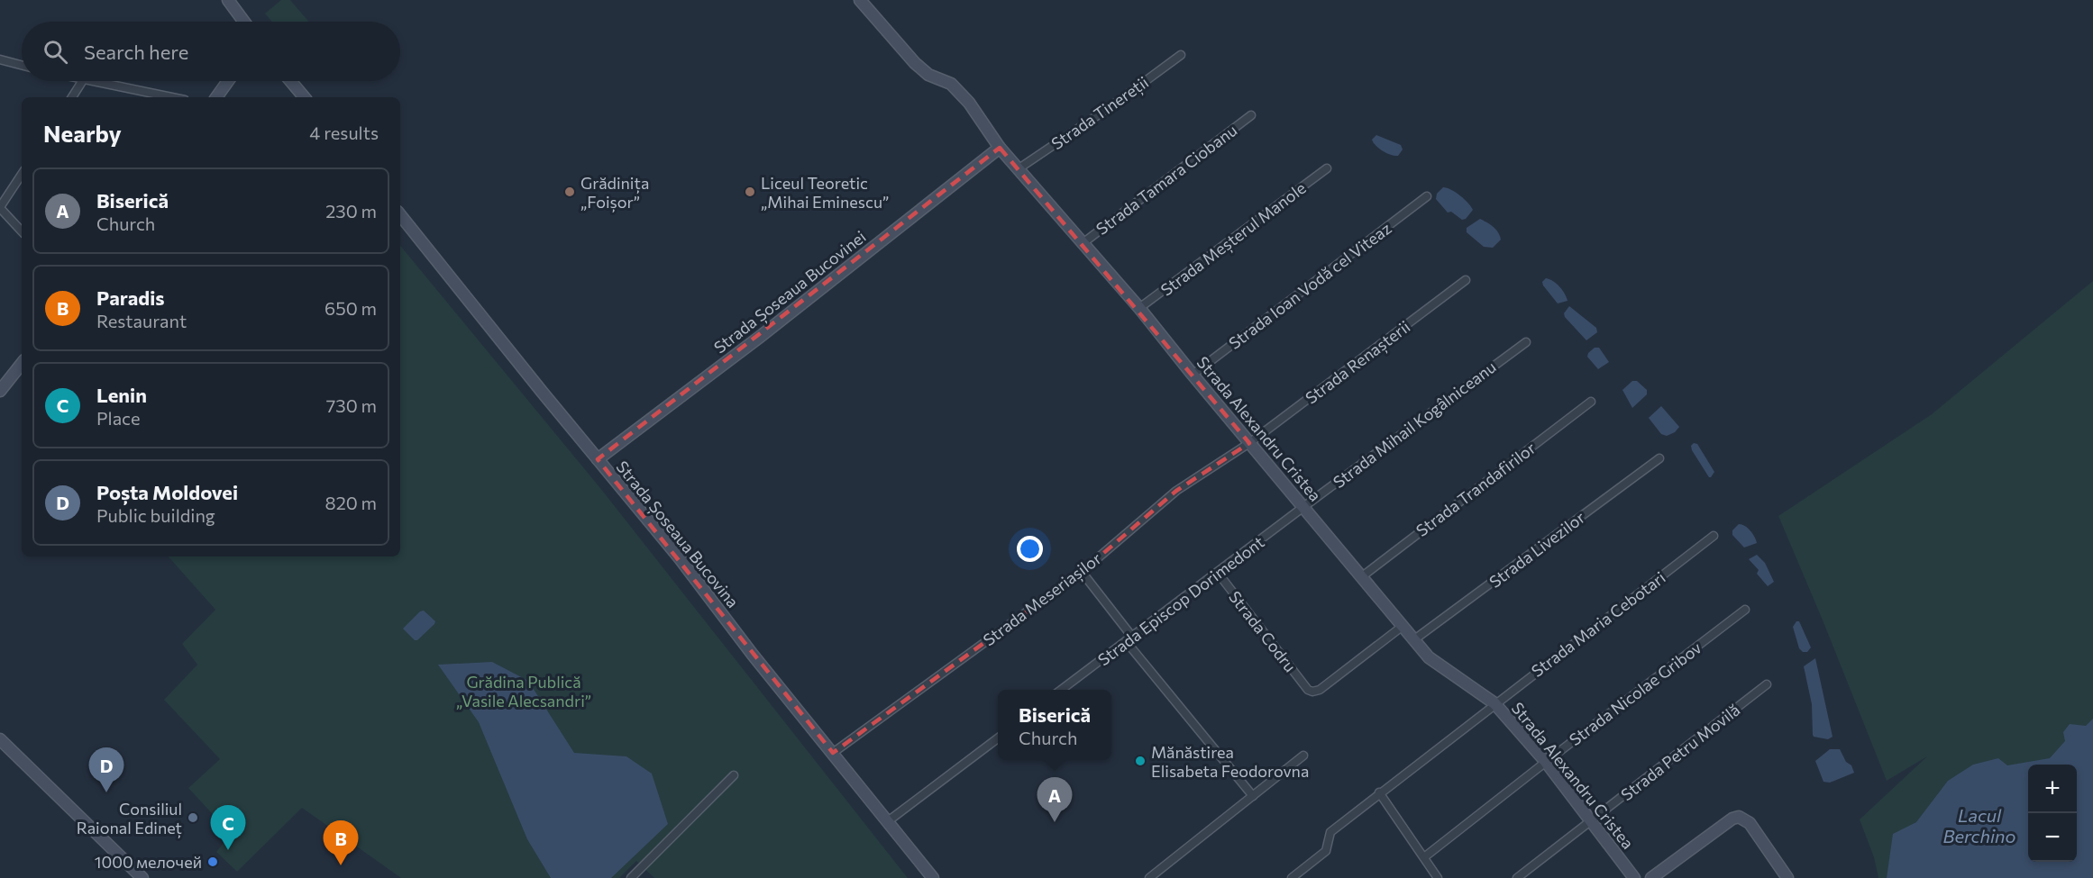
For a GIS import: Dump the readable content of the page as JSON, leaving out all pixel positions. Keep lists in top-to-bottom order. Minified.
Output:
{"streets":{"main road":["Strada Șoseaua Bucovinei","Strada Alexandru Cristea","Strada Șoseaua Bucovina"],"street":["Strada Tinereții","Strada Tamara Ciobanu","Strada Meșterul Manole","Strada Ioan Vodă cel Viteaz","Strada Renașterii","Strada Mihail Kogâlniceanu","Strada Trandafirilor","Strada Livezilor","Strada Meseriașilor","Strada Episcop Dorimedont","Strada Maria Cebotari","Strada Codru","Strada Nicolae Gribov","Strada Petru Movilă"]},"crossings":[["Strada Tinereții","Strada Alexandru Cristea"],["Strada Tamara Ciobanu","Strada Alexandru Cristea"],["Strada Meșterul Manole","Strada Alexandru Cristea"],["Strada Ioan Vodă cel Viteaz","Strada Alexandru Cristea"],["Strada Șoseaua Bucovinei","Strada Alexandru Cristea"],["Strada Șoseaua Bucovinei","Strada Șoseaua Bucovina"],["Strada Renașterii","Strada Alexandru Cristea"],["Strada Renașterii","Strada Meseriașilor"],["Strada Mihail Kogâlniceanu","Strada Alexandru Cristea"],["Strada Mihail Kogâlniceanu","Strada Episcop Dorimedont"],["Strada Alexandru Cristea","Strada Trandafirilor"],["Strada Alexandru Cristea","Strada Livezilor"],["Strada Alexandru Cristea","Strada Meseriașilor"],["Strada Alexandru Cristea","Strada Episcop Dorimedont"],["Strada Alexandru Cristea","Strada Maria Cebotari"],["Strada Alexandru Cristea","Strada Codru"],["Strada Alexandru Cristea","Strada Nicolae Gribov"],["Strada Alexandru Cristea","Strada Petru Movilă"],["Strada Șoseaua Bucovina","Strada Meseriașilor"],["Strada Episcop Dorimedont","Strada Codru"]],"water":["Lacul Berchino"],"parks":["Grădina Publică „Vasile Alecsandri”"],"places":["Grădinița „Foișor”","Liceul Teoretic „Mihai Eminescu”","Mănăstirea Elisabeta Feodorovna","Consiliul Raional Edineț","1000 мелочей"],"page":{"search":"Search here","heading":["Nearby","4 results"],"list":[{"mark":"A","name":"Biserică","note":"Church","value":"230 m"},{"mark":"B","name":"Paradis","note":"Restaurant","value":"650 m"},{"mark":"C","name":"Lenin","note":"Place","value":"730 m"},{"mark":"D","name":"Poșta Moldovei","note":"Public building","value":"820 m"}],"popup":["Biserică","Church"],"pins":["D","A","C","B"],"map_buttons":["+","−"]}}
